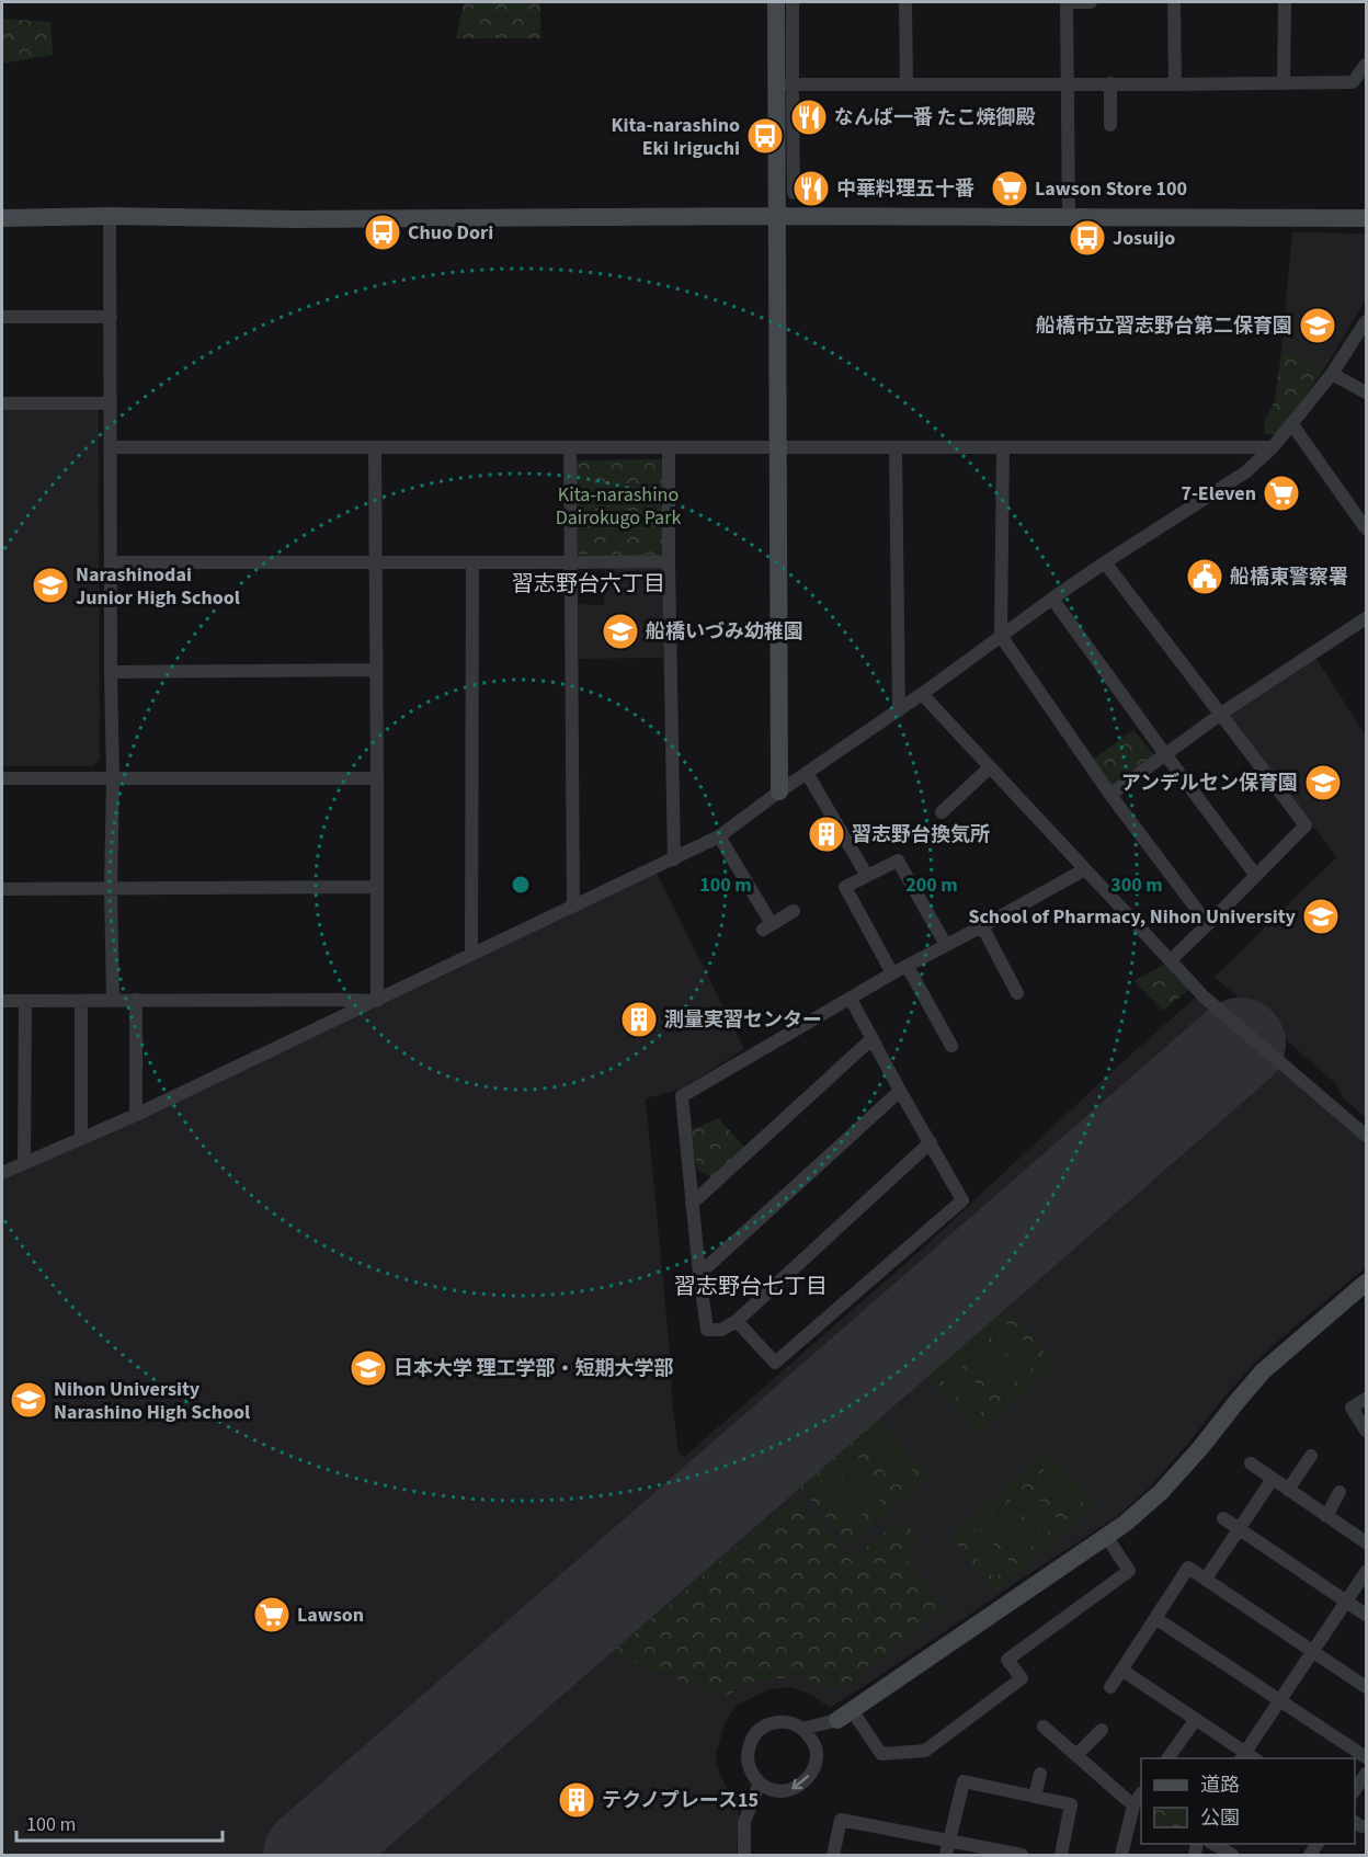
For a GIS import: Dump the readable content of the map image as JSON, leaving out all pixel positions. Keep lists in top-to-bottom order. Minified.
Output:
{"districts":["習志野台六丁目","習志野台七丁目"],"parks":["Kita-narashino Dairokugo Park"],"places":{"restaurant":["なんば一番 たこ焼御殿","中華料理五十番"],"bus stop":["Kita-narashino Eki Iriguchi","Chuo Dori","Josuijo"],"supermarket":["Lawson Store 100","7-Eleven","Lawson"],"school or university":["船橋市立習志野台第二保育園","Narashinodai Junior High School","船橋いづみ幼稚園","アンデルセン保育園","School of Pharmacy, Nihon University","日本大学 理工学部・短期大学部","Nihon University Narashino High School"],"public building":["船橋東警察署"],"building":["習志野台換気所","測量実習センター","テクノプレース15"]},"legend":["道路","公園"],"scale_bar":"100 m","rings":["100 m","200 m","300 m"]}
